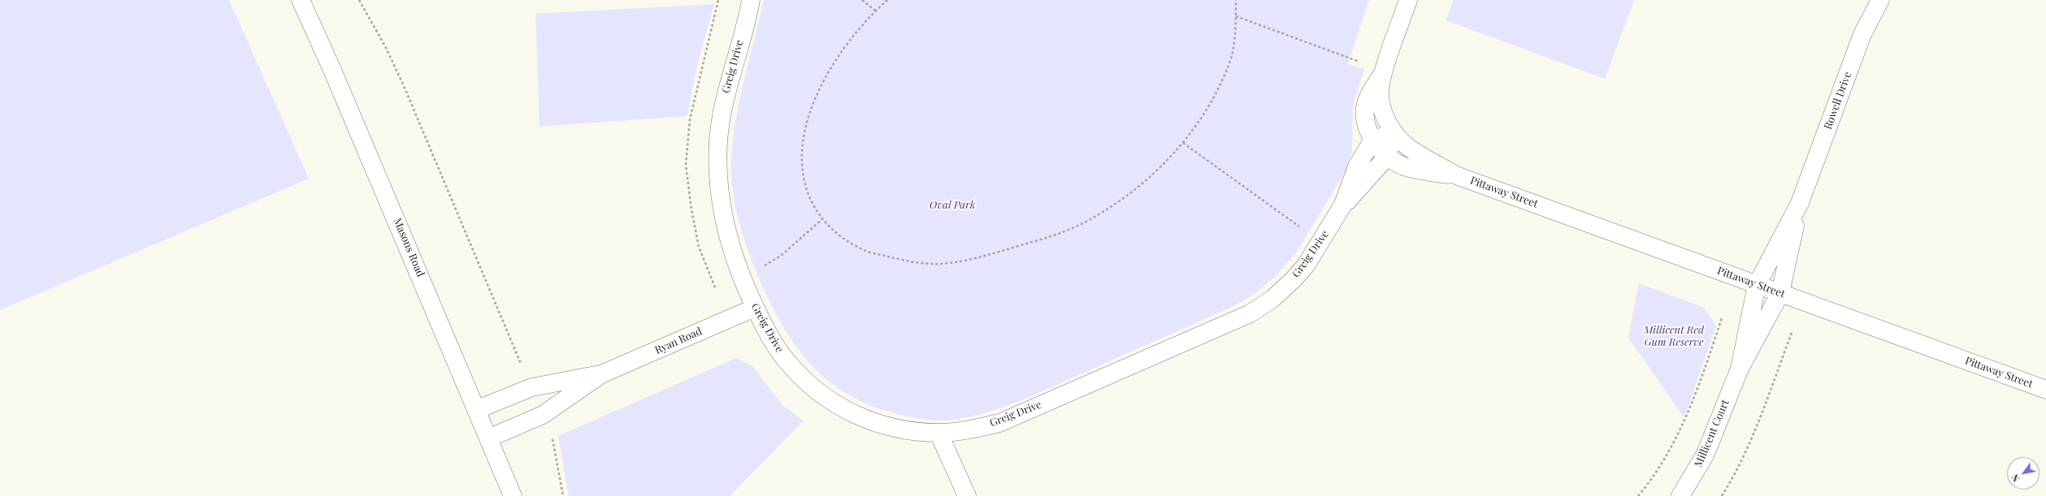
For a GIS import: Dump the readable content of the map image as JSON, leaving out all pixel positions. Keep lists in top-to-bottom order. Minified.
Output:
{"streets":{"street":["Greig Drive","Rowell Drive","Pittaway Street","Masons Road","Ryan Road","Millicent Court"]},"crossings":[["Greig Drive","Pittaway Street"],["Greig Drive","Ryan Road"],["Rowell Drive","Pittaway Street"],["Rowell Drive","Millicent Court"],["Pittaway Street","Millicent Court"],["Masons Road","Ryan Road"]],"parks":["Oval Park","Millicent Red Gum Reserve"],"north":"bottom left"}
